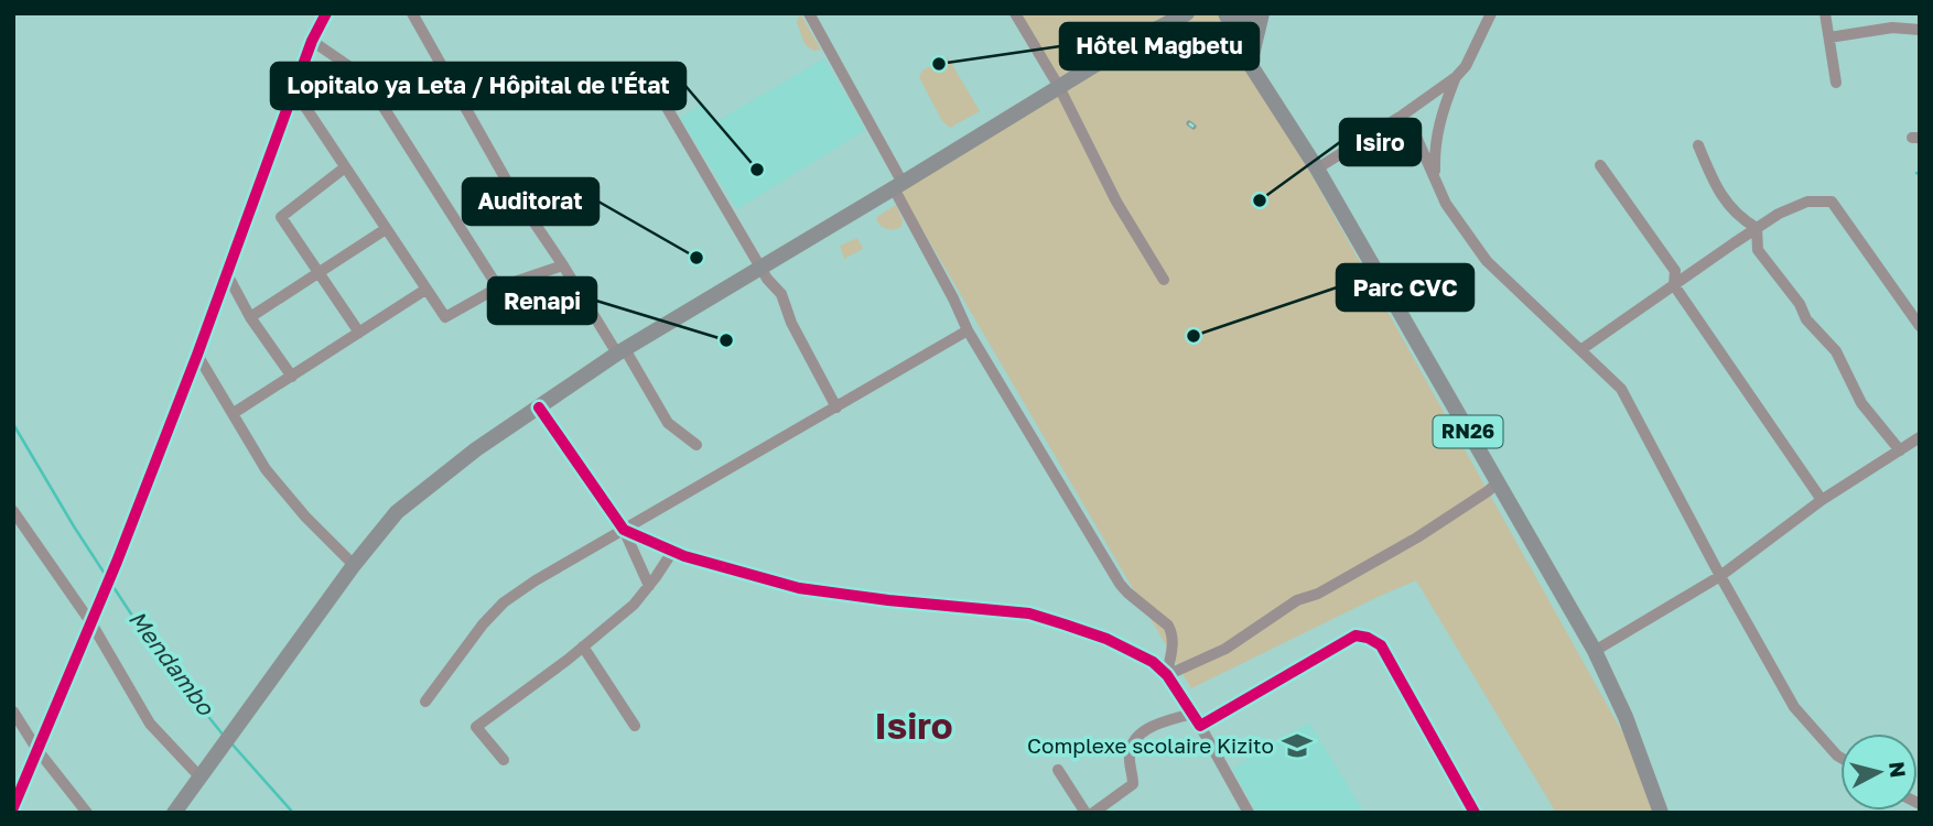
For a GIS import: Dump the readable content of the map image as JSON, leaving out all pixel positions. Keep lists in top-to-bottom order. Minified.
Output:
{"streets":{"main road":["RN26"]},"districts":["Isiro"],"water":["Mendambo"],"places":{"other":["Hôtel Magbetu","Lopitalo ya Leta / Hôpital de l'État","Isiro","Auditorat","Parc CVC","Renapi"],"school or university":["Complexe scolaire Kizito"]},"north":"right"}
